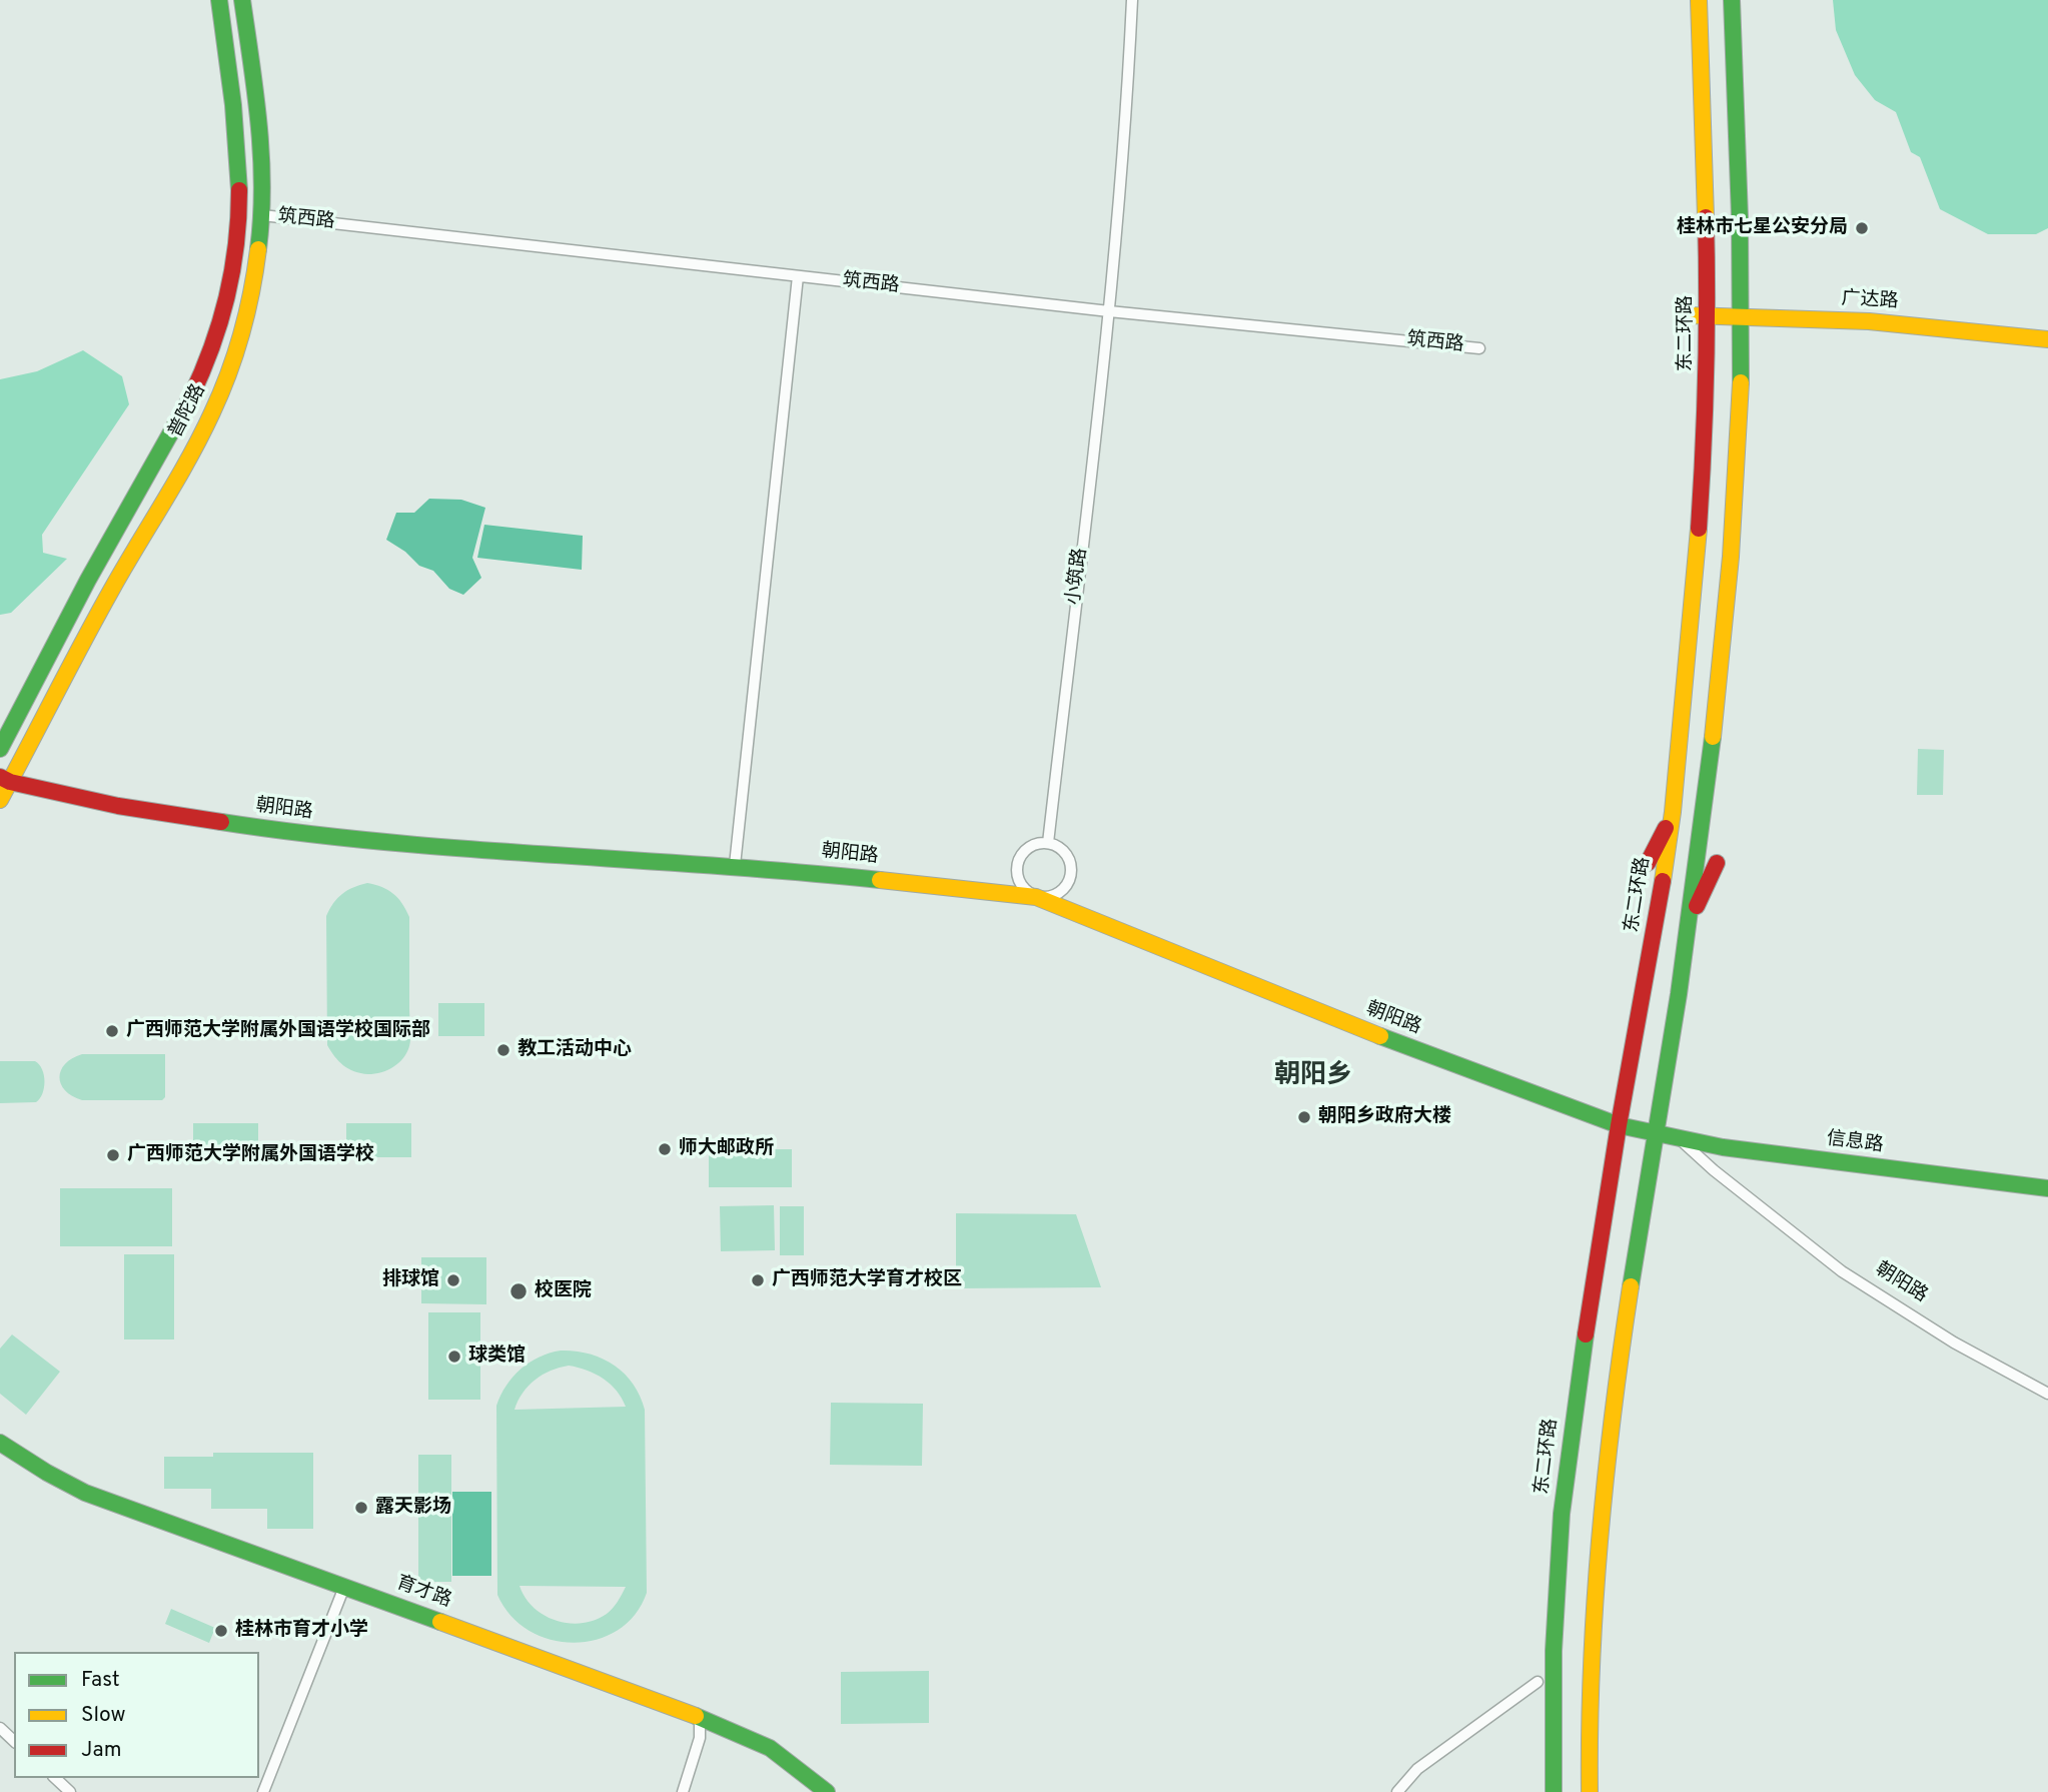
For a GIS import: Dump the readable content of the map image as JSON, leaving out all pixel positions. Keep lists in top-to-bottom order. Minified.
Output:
{"streets":{"main road":["广达路","东二环路","普陀路","朝阳路","信息路","育才路"],"street":["筑西路","小筑路"]},"crossings":[["筑西路","普陀路"],["筑西路","小筑路"],["广达路","东二环路"],["东二环路","朝阳路"],["普陀路","朝阳路"],["小筑路","朝阳路"],["朝阳路","信息路"]],"districts":["朝阳乡"],"places":["桂林市七星公安分局","广西师范大学附属外国语学校国际部","教工活动中心","朝阳乡政府大楼","师大邮政所","广西师范大学附属外国语学校","排球馆","广西师范大学育才校区","校医院","球类馆","露天影场","桂林市育才小学"],"legend":["Fast","Slow","Jam"]}
